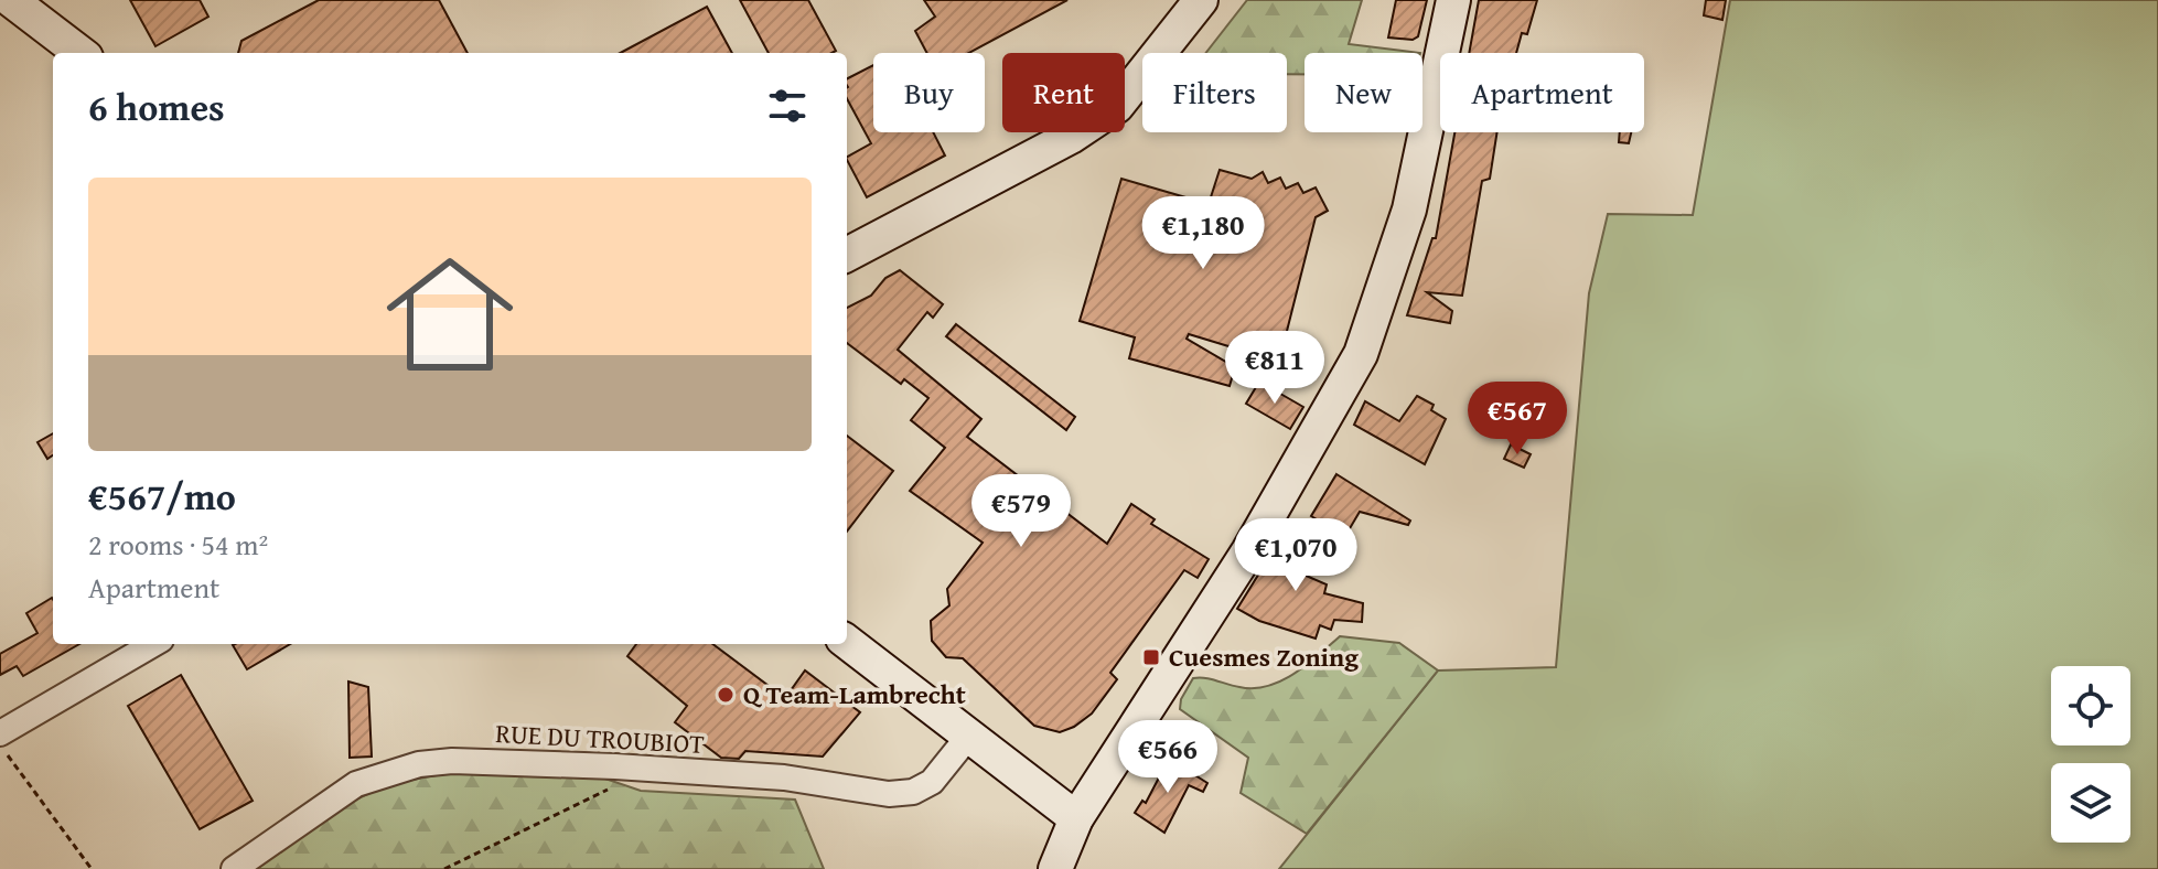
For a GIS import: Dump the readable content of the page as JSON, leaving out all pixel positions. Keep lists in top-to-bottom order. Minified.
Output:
{"streets":{"street":["RUE DU TROUBIOT"]},"places":{"transit":["Cuesmes Zoning"],"other":["Q Team-Lambrecht"]},"page":{"chip":["Buy","Rent","Filters","New","Apartment"],"heading":"6 homes","list":[{"name":"€567/mo","note":"2 rooms · 54 m² · Apartment"}],"price":["€1,180","€811","€567","€579","€1,070","€566"]}}
